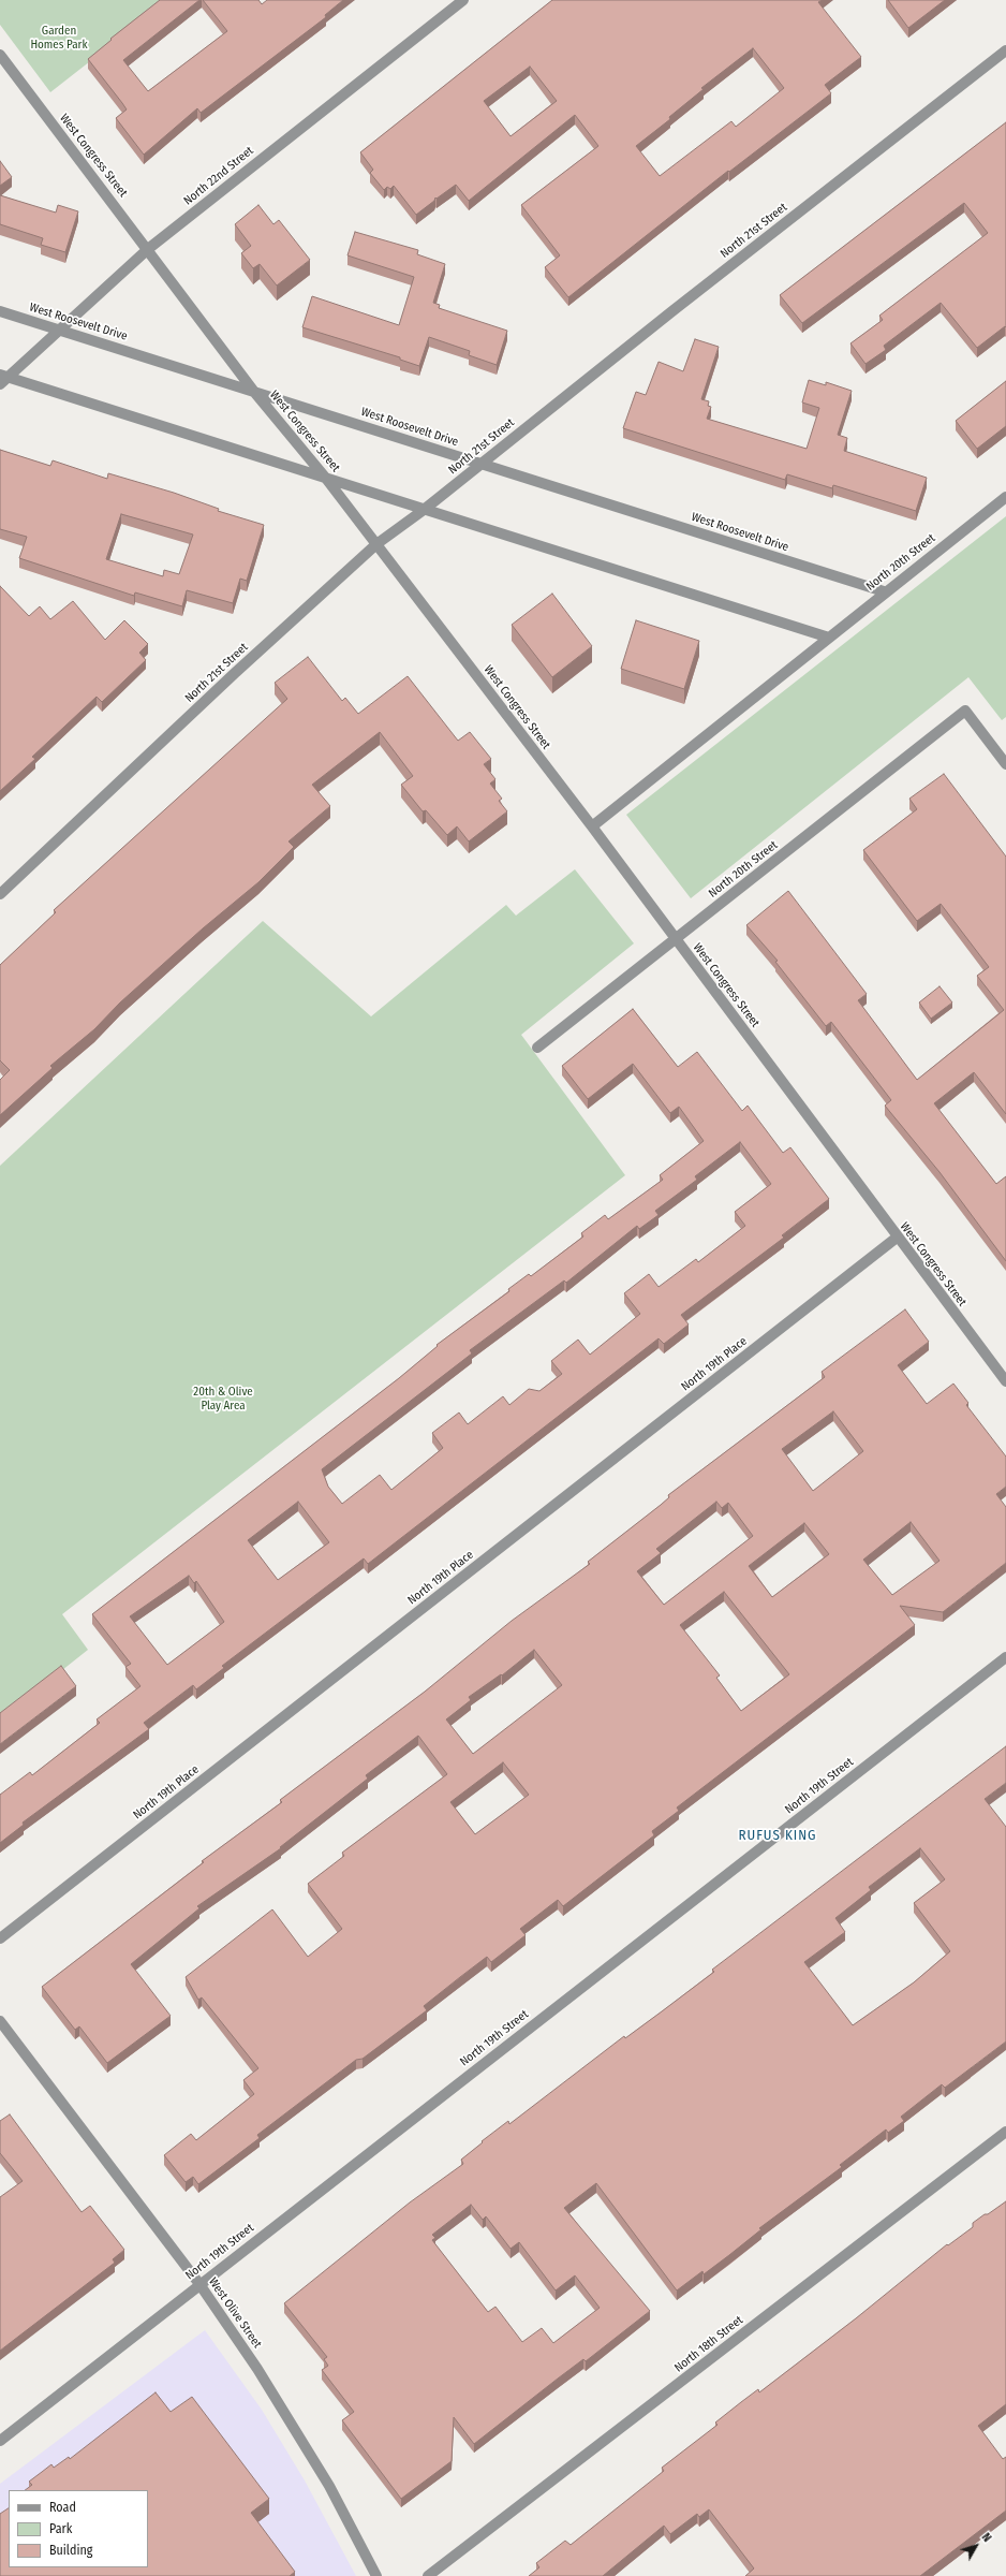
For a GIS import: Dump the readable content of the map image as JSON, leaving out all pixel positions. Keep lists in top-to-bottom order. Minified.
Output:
{"streets":{"street":["West Congress Street","North 22nd Street","North 21st Street","West Roosevelt Drive","North 20th Street","North 19th Place","North 19th Street","West Olive Street","North 18th Street"]},"crossings":[["West Congress Street","North 22nd Street"],["West Congress Street","North 21st Street"],["West Congress Street","West Roosevelt Drive"],["West Congress Street","North 20th Street"],["West Congress Street","North 19th Place"],["North 22nd Street","West Roosevelt Drive"],["North 21st Street","West Roosevelt Drive"],["West Roosevelt Drive","North 20th Street"],["North 19th Street","West Olive Street"]],"districts":["RUFUS KING"],"parks":["Garden Homes Park","20th & Olive Play Area"],"legend":["Road","Park","Building"],"north":"top right"}
